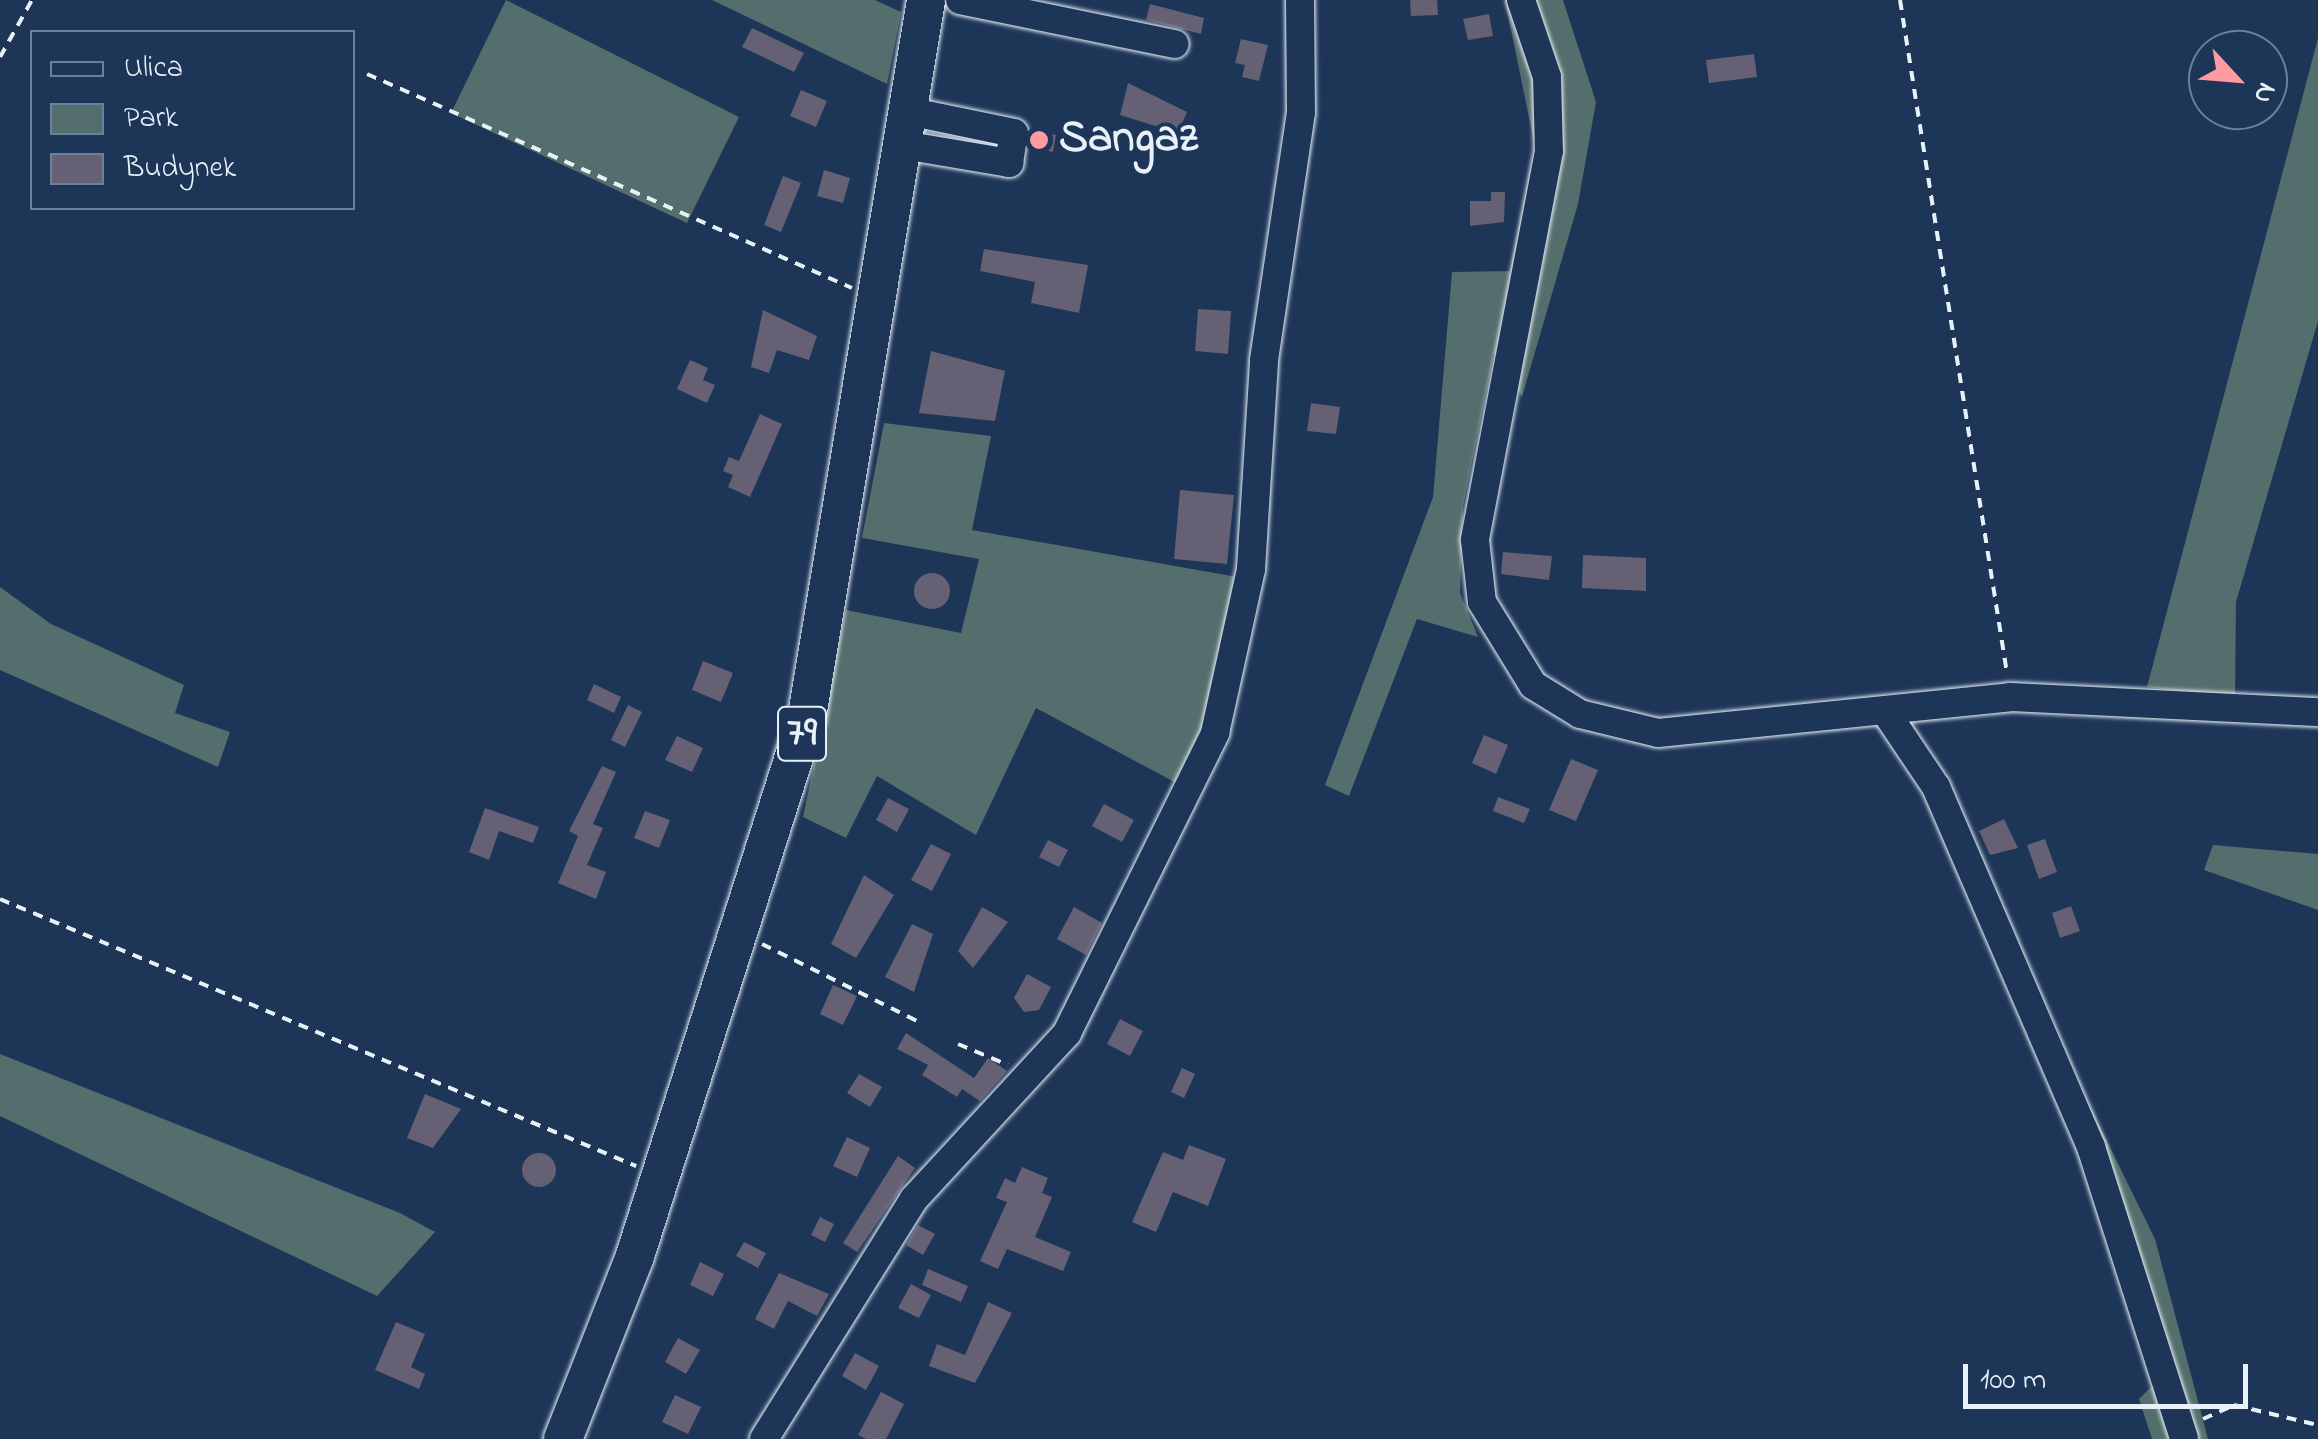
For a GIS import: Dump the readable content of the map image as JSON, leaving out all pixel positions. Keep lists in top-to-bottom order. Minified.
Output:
{"streets":{"main road":["79"]},"places":["Sangaz"],"legend":["Ulica","Park","Budynek"],"scale_bar":"100 m","north":"bottom right"}
